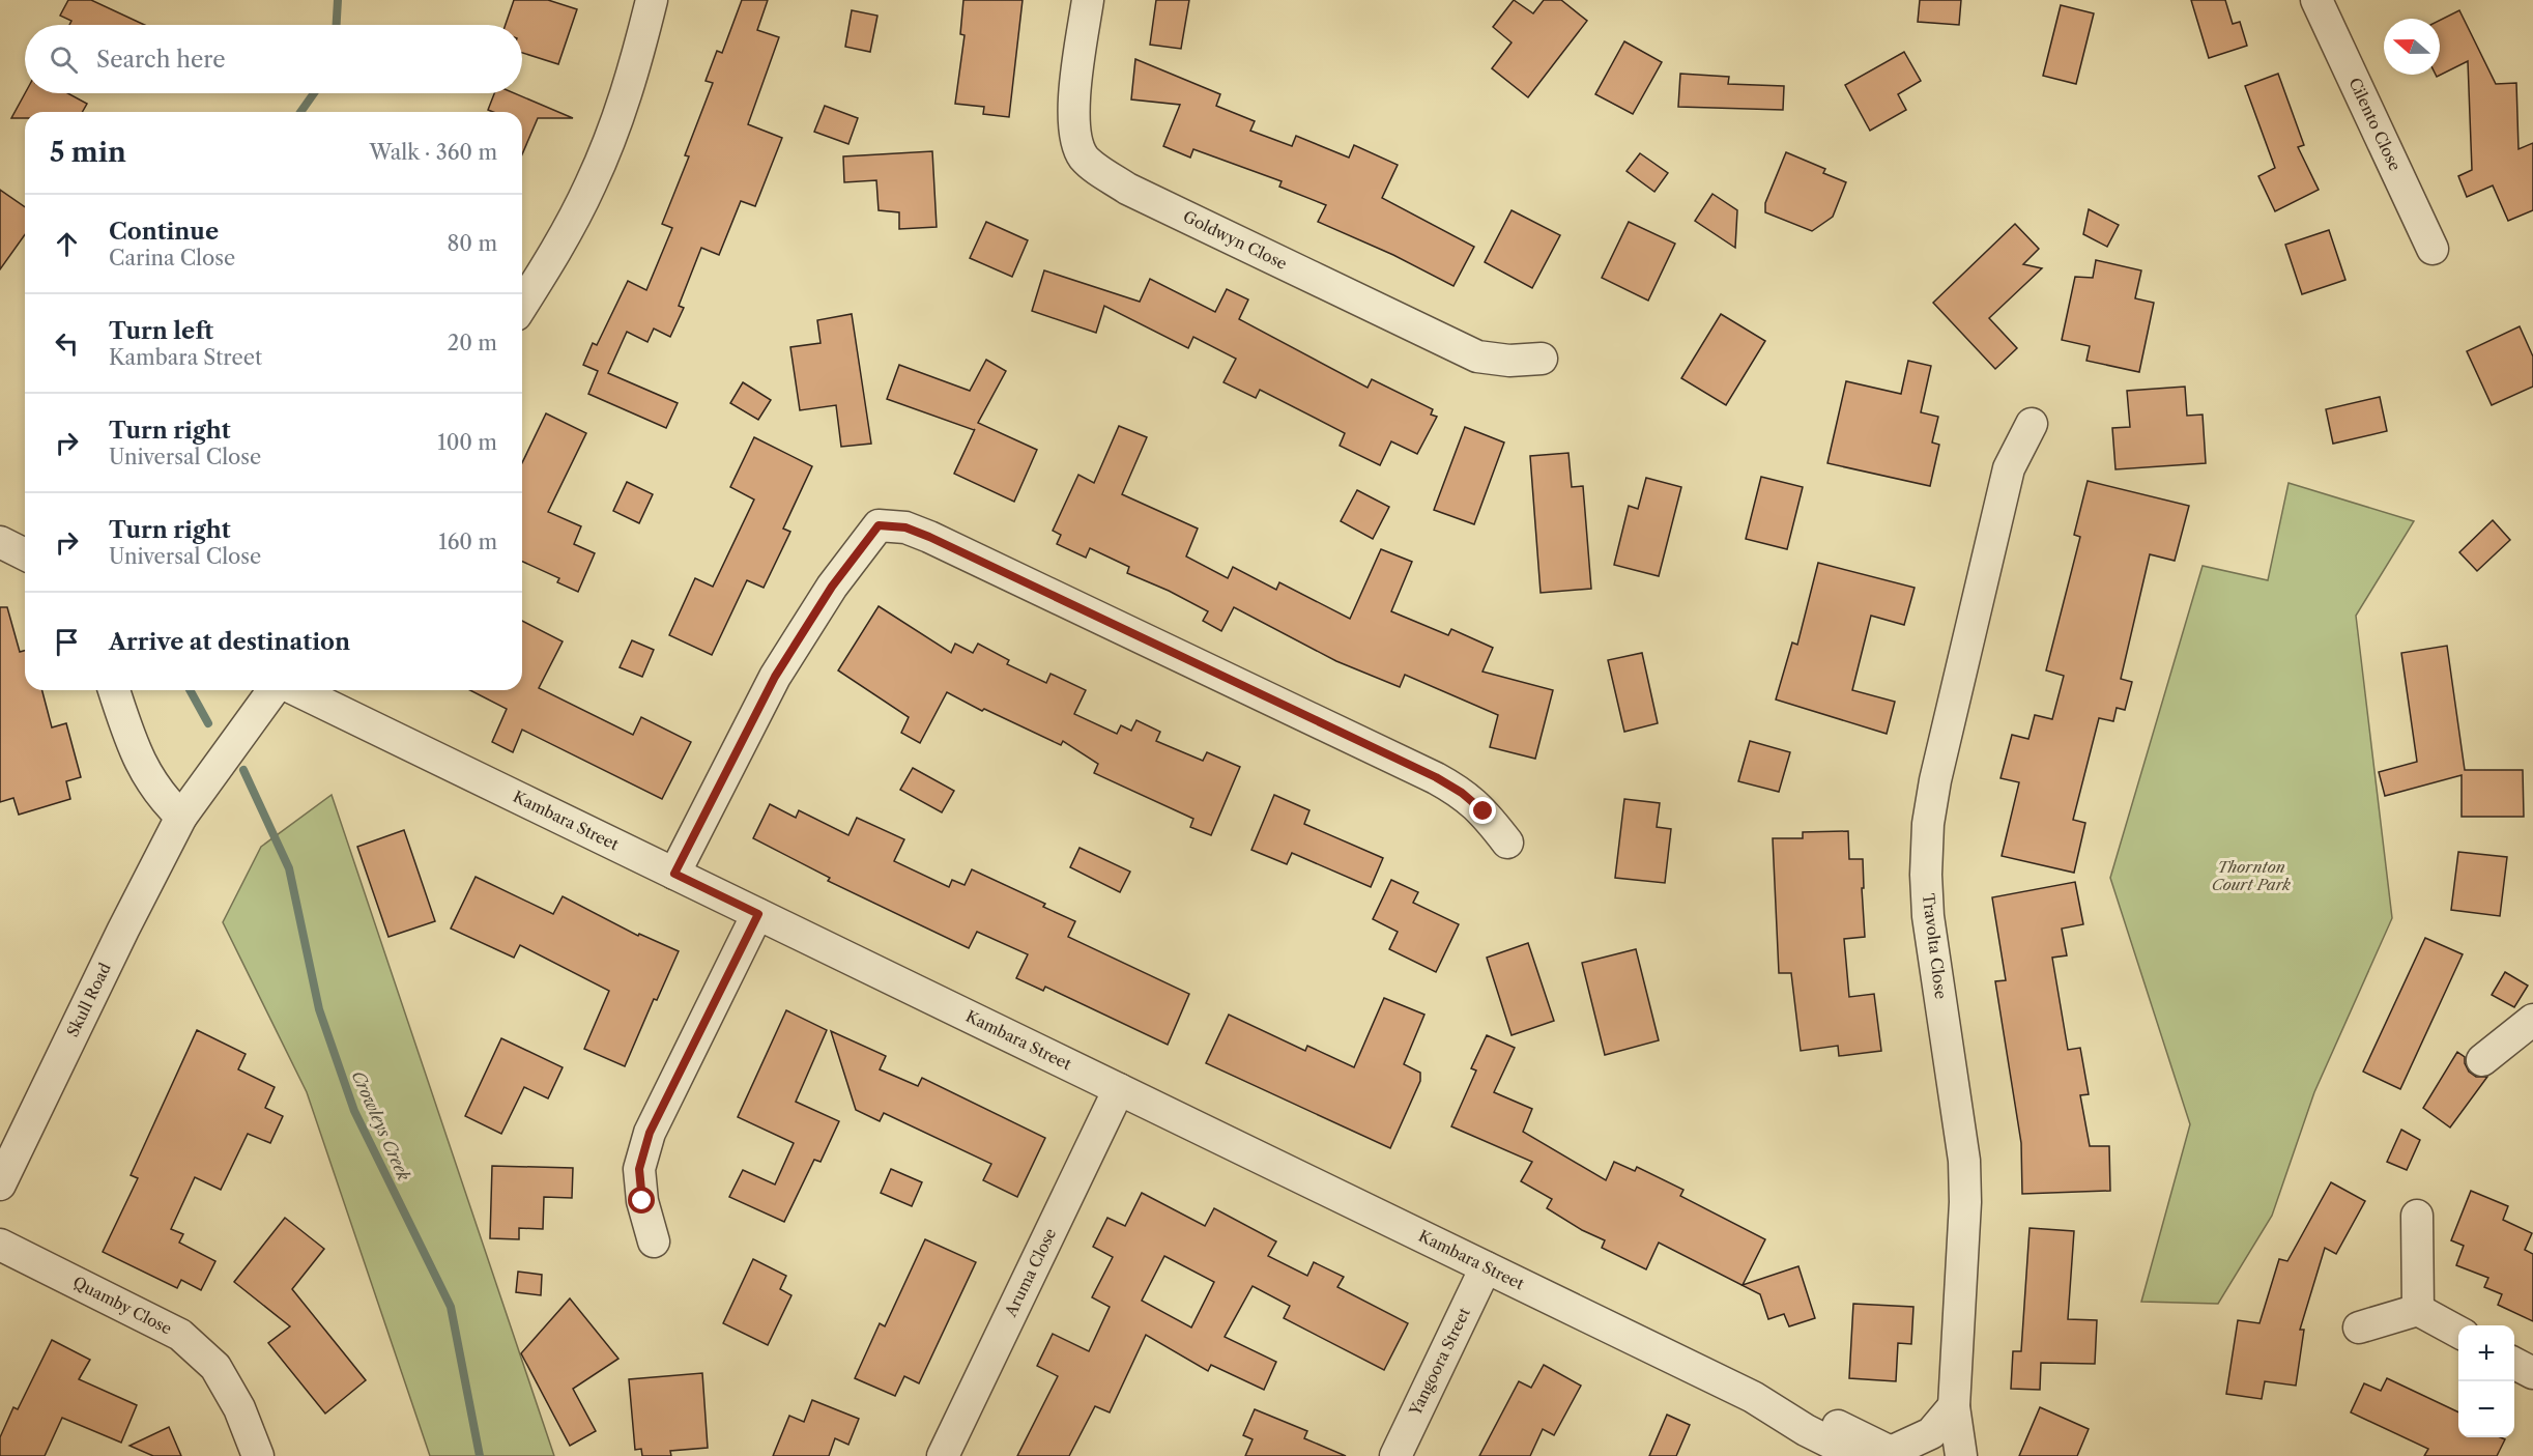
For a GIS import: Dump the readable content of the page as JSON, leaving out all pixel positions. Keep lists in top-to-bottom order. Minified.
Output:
{"streets":{"street":["Cilento Close","Goldwyn Close","Kambara Street","Travolta Close","Skull Road","Aruma Close","Quamby Close","Yangoora Street"]},"crossings":[["Kambara Street","Aruma Close"],["Kambara Street","Yangoora Street"]],"water":["Crowleys Creek"],"parks":["Thornton Court Park"],"north":"left","page":{"search":"Search here","heading":["5 min","Walk · 360 m"],"list":[["Continue","Carina Close","80 m"],["Turn left","Kambara Street","20 m"],["Turn right","Universal Close","100 m"],["Turn right","Universal Close","160 m"],"Arrive at destination"],"map_buttons":["+","−"]}}
